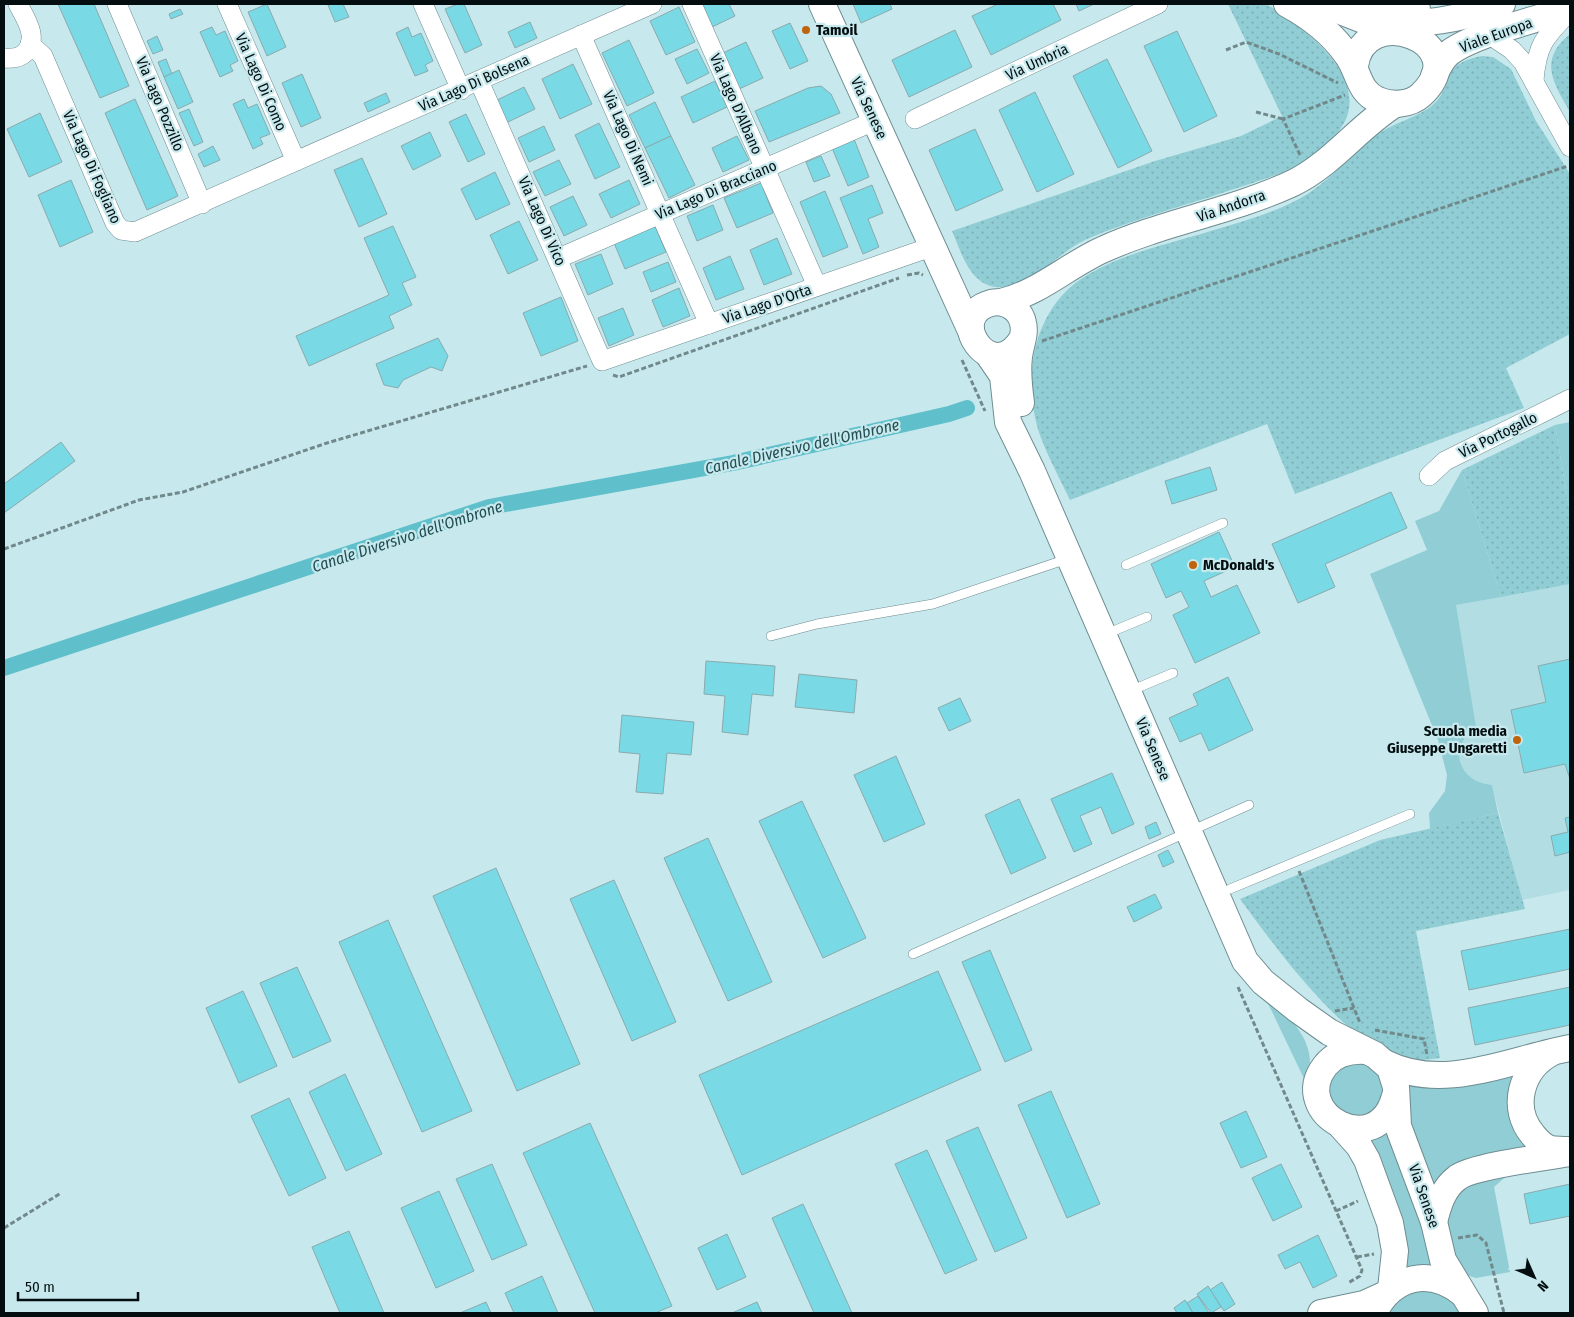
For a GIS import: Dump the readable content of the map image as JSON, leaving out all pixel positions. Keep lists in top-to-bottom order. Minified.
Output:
{"streets":{"main road":["Viale Europa","Via Senese","Via Andorra"],"street":["Via Umbria","Via Lago Di Como","Via Lago Di Bolsena","Via Lago Pozzillo","Via Lago D'Albano","Via Lago Di Nemi","Via Lago Di Fogliano","Via Lago Di Bracciano","Via Lago Di Vico","Via Lago D'Orta","Via Portogallo"]},"crossings":[["Viale Europa","Via Andorra"],["Via Lago Di Como","Via Lago Di Bolsena"],["Via Lago Di Como","Via Lago Di Fogliano"],["Via Lago Di Bolsena","Via Lago Di Nemi"],["Via Lago Di Bolsena","Via Lago Di Fogliano"],["Via Lago Di Bolsena","Via Lago Di Vico"],["Via Lago Pozzillo","Via Lago Di Fogliano"],["Via Lago D'Albano","Via Lago Di Bracciano"],["Via Lago D'Albano","Via Lago D'Orta"],["Via Senese","Via Lago Di Bracciano"],["Via Senese","Via Andorra"],["Via Senese","Via Lago D'Orta"],["Via Lago Di Nemi","Via Lago Di Bracciano"],["Via Lago Di Nemi","Via Lago D'Orta"],["Via Lago Di Bracciano","Via Lago Di Vico"],["Via Lago Di Vico","Via Lago D'Orta"]],"water":["Canale Diversivo dell'Ombrone"],"places":["Tamoil","McDonald's","Scuola media Giuseppe Ungaretti"],"scale_bar":"50 m","north":"bottom right"}
